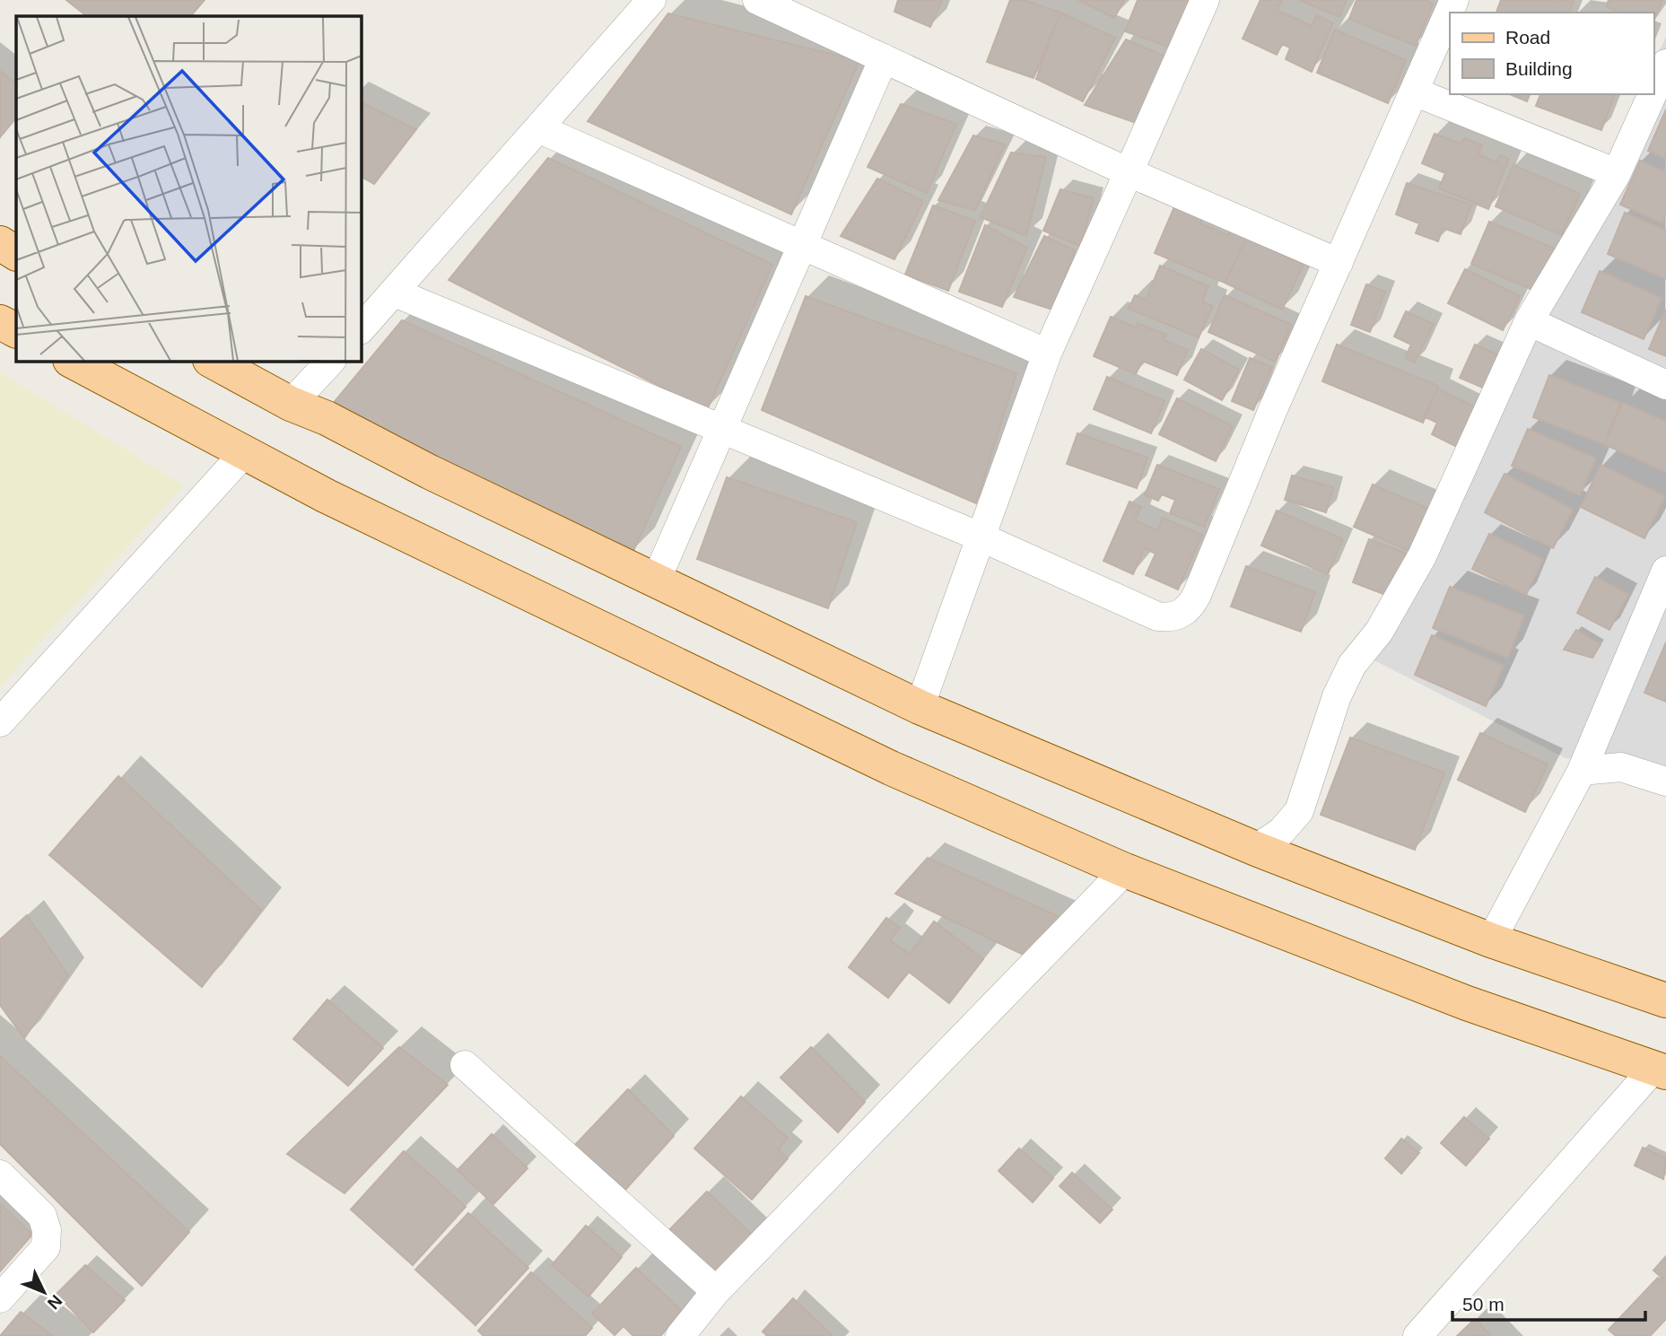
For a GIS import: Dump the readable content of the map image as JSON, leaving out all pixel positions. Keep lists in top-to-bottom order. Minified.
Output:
{"legend":["Road","Building"],"scale_bar":"50 m","north":"bottom right"}
